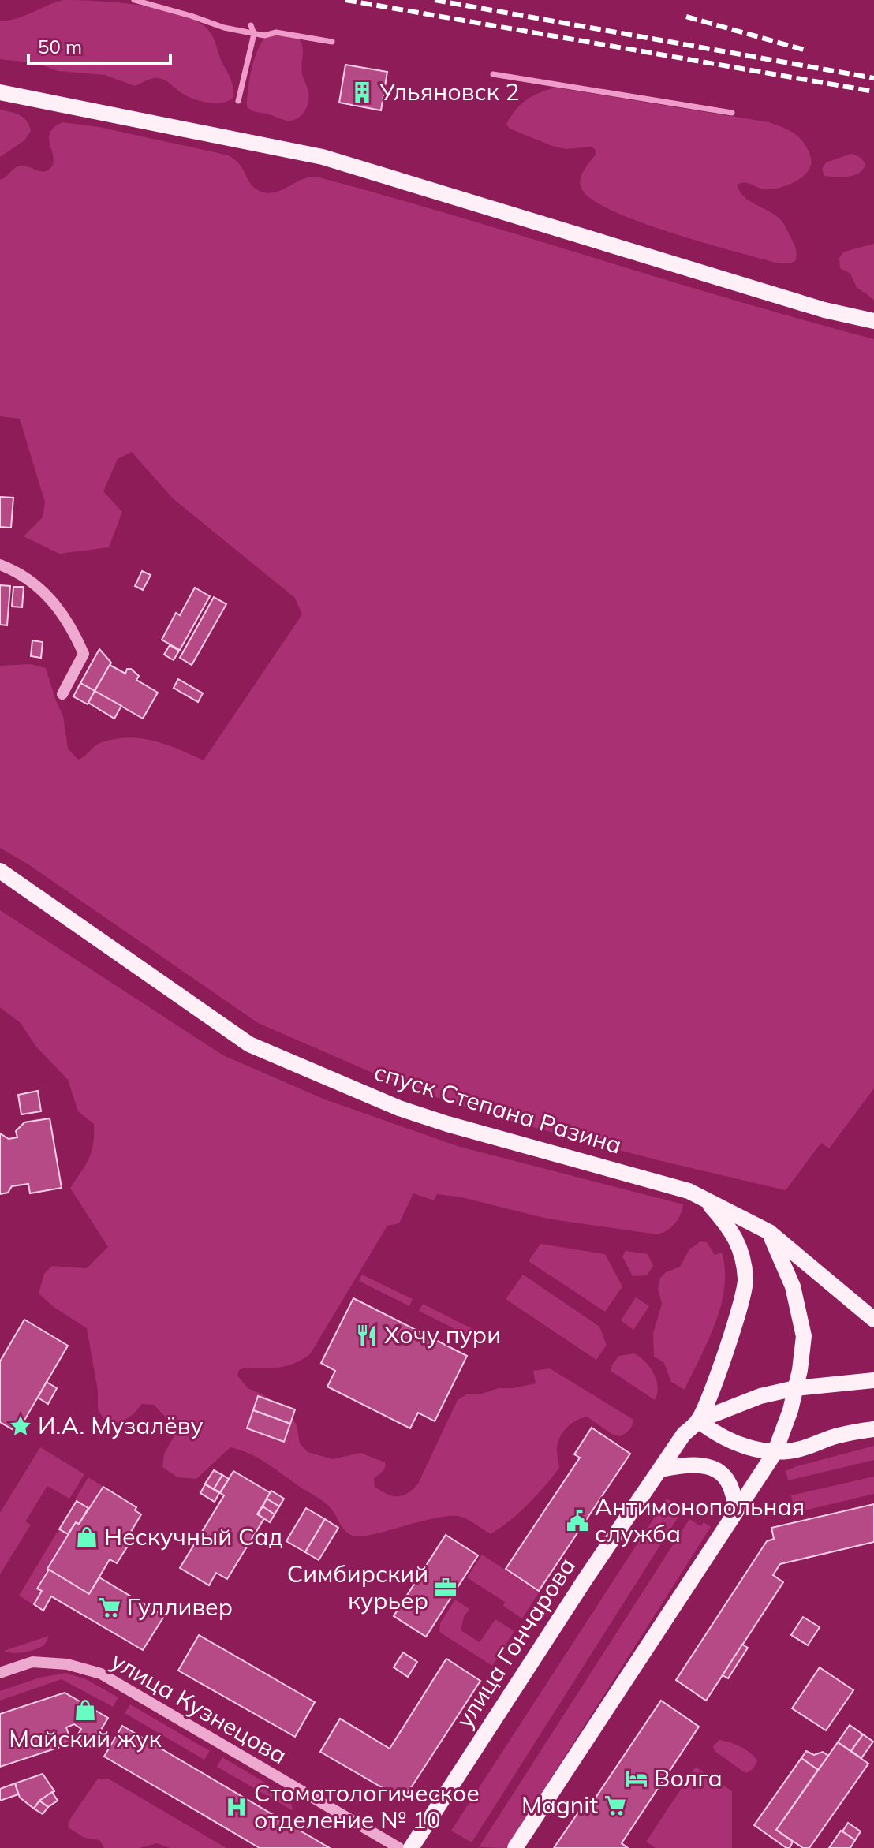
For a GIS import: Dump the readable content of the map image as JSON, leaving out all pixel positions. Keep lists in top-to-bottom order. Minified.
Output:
{"streets":{"main road":["спуск Степана Разина","улица Гончарова"],"street":["улица Кузнецова"]},"crossings":[["спуск Степана Разина","улица Гончарова"]],"places":{"building":["Ульяновск 2"],"restaurant":["Хочу пури"],"place":["И.А. Музалёву"],"public building":["Антимонопольная служба"],"shop":["Нескучный Сад","Майский жук"],"office":["Симбирский курьер"],"supermarket":["Гулливер","Magnit"],"hotel":["Волга"],"hospital":["Стоматологическое отделение № 10"]},"scale_bar":"50 m"}
